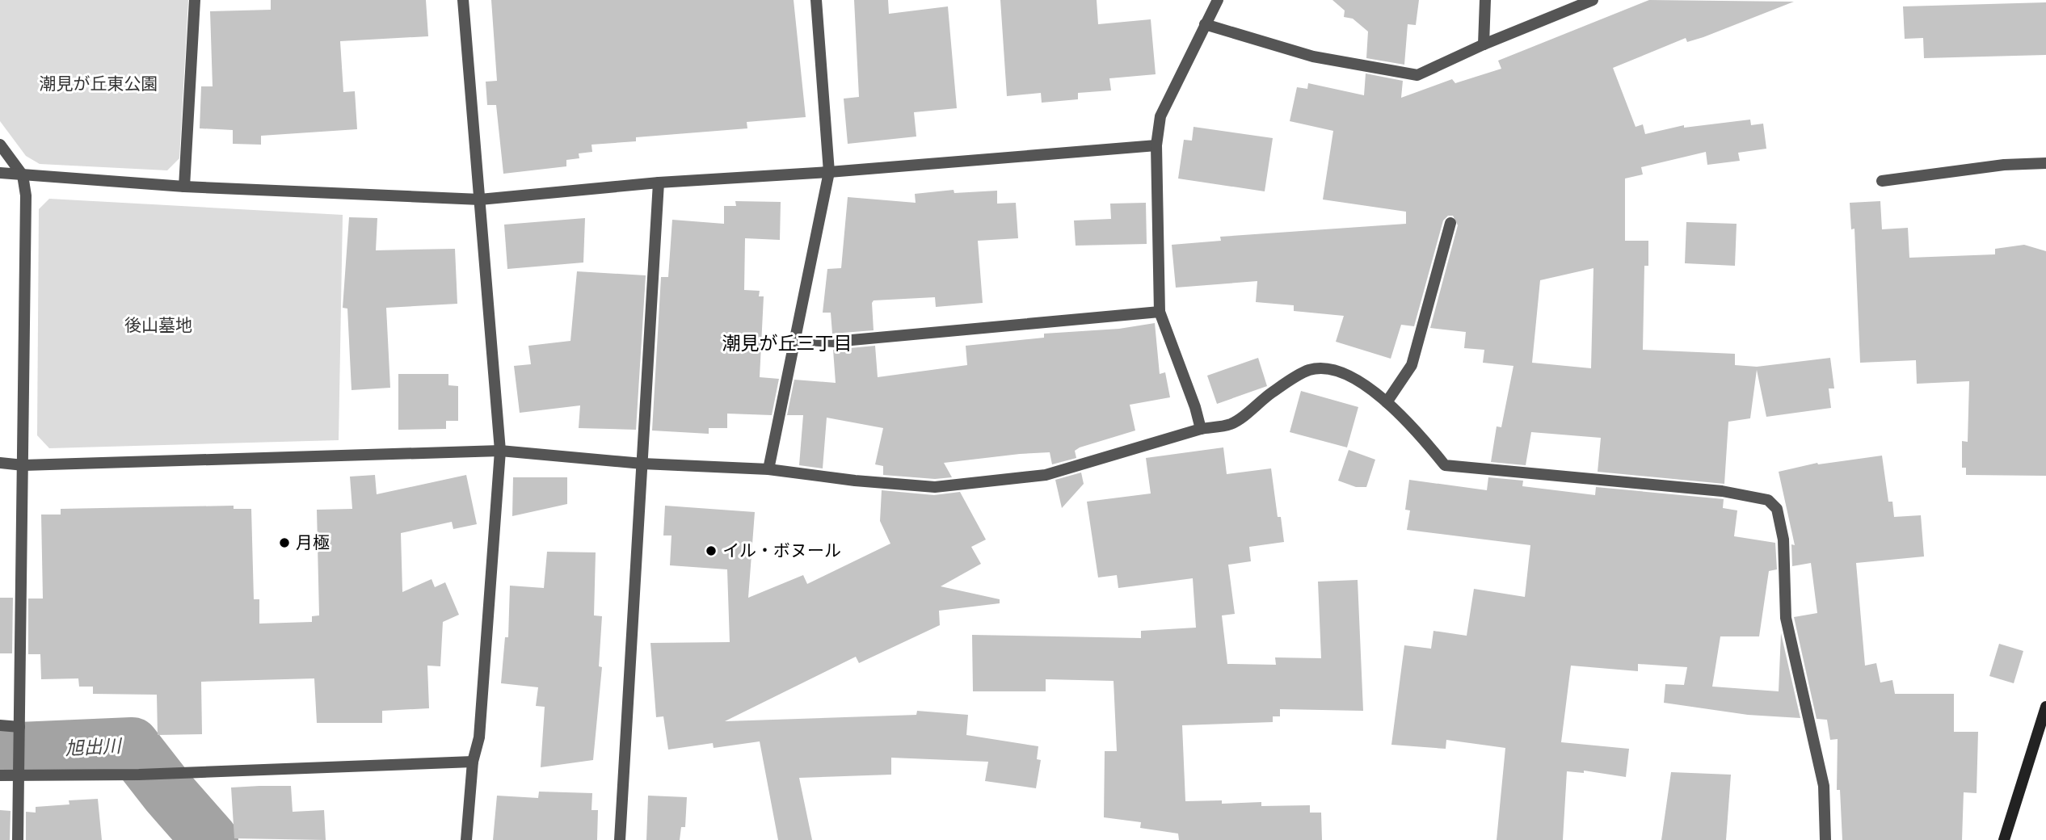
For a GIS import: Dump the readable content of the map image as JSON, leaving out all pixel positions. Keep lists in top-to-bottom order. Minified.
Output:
{"districts":["潮見が丘三丁目"],"water":["旭出川"],"parks":["潮見が丘東公園","後山墓地"],"places":["月極","イル・ボヌール"]}
